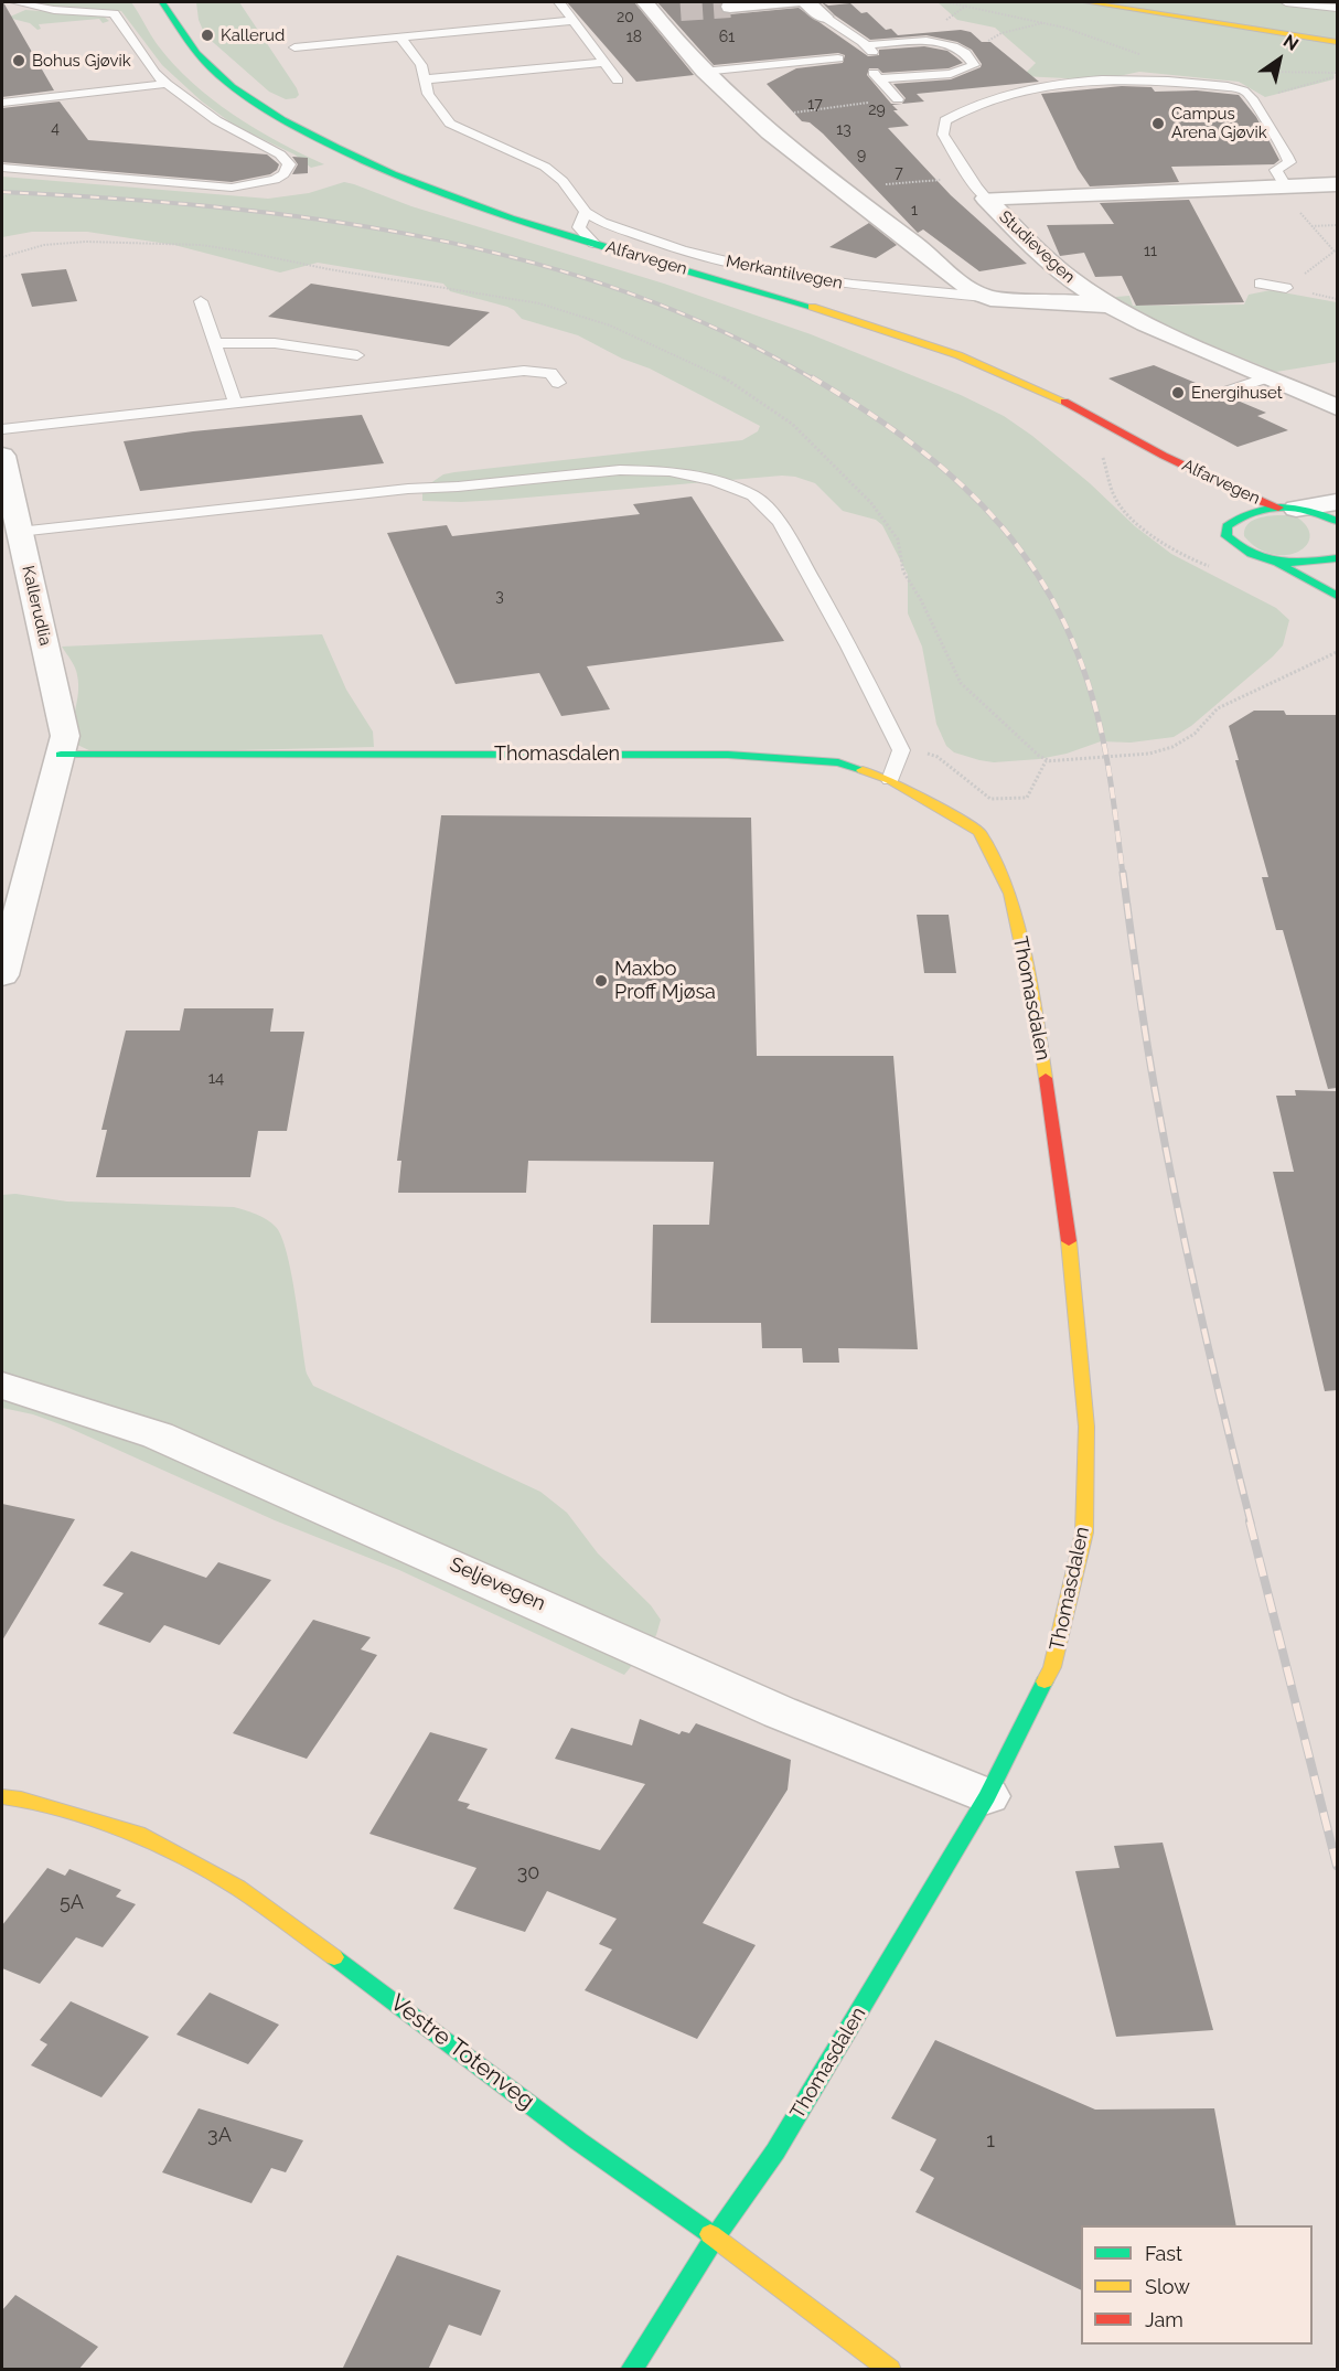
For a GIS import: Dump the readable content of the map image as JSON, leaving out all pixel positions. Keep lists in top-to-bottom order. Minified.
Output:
{"streets":{"main road":["Alfarvegen","Thomasdalen","Vestre Totenveg"],"street":["Studievegen","Merkantilvegen","Kallerudlia","Seljevegen"]},"crossings":[["Studievegen","Merkantilvegen"],["Kallerudlia","Thomasdalen"],["Thomasdalen","Seljevegen"],["Thomasdalen","Vestre Totenveg"]],"places":["Kallerud","Bohus Gjøvik","Campus Arena Gjøvik","Energihuset","Maxbo Proff Mjøsa"],"house_numbers":["20","18","61","17","29","4","13","9","7","1","11","3","14","30","5A","3A","1"],"legend":["Fast","Slow","Jam"],"north":"top right"}
